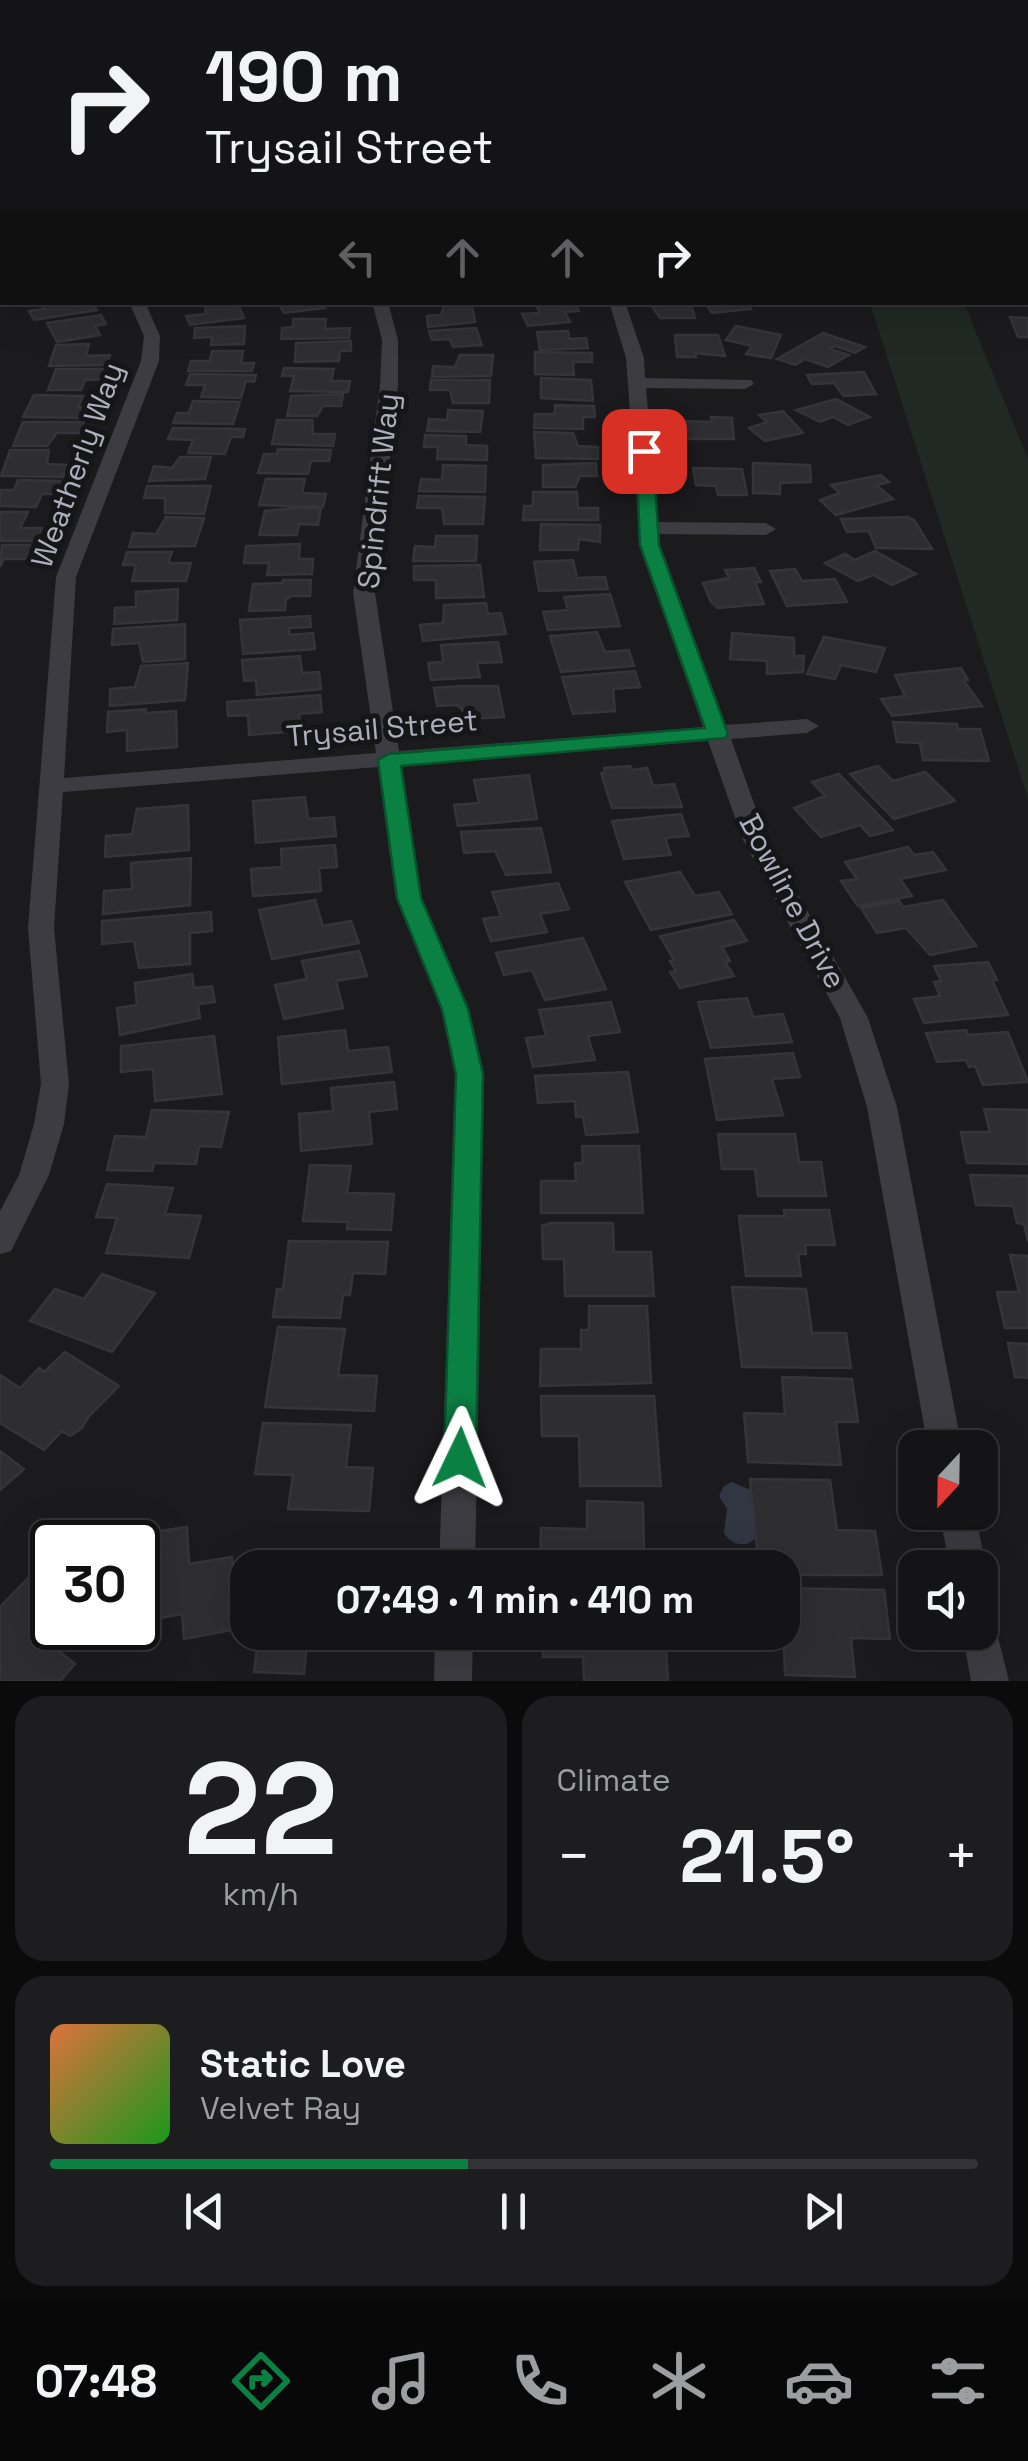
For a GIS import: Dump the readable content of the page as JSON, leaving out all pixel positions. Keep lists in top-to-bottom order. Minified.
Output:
{"streets":{"street":["Weatherly Way","Spindrift Way","Trysail Street","Bowline Drive"]},"crossings":[["Weatherly Way","Trysail Street"],["Spindrift Way","Trysail Street"],["Trysail Street","Bowline Drive"]],"north":"bottom","page":{"turn":["190 m","Trysail Street"],"limit":"30","trip":"07:49 · 1 min · 410 m","tile":[["22","km/h"],"Climate"],"heat":["−","21.5°","+"],"song":["Static Love","Velvet Ray"],"tabs":"07:48"}}
